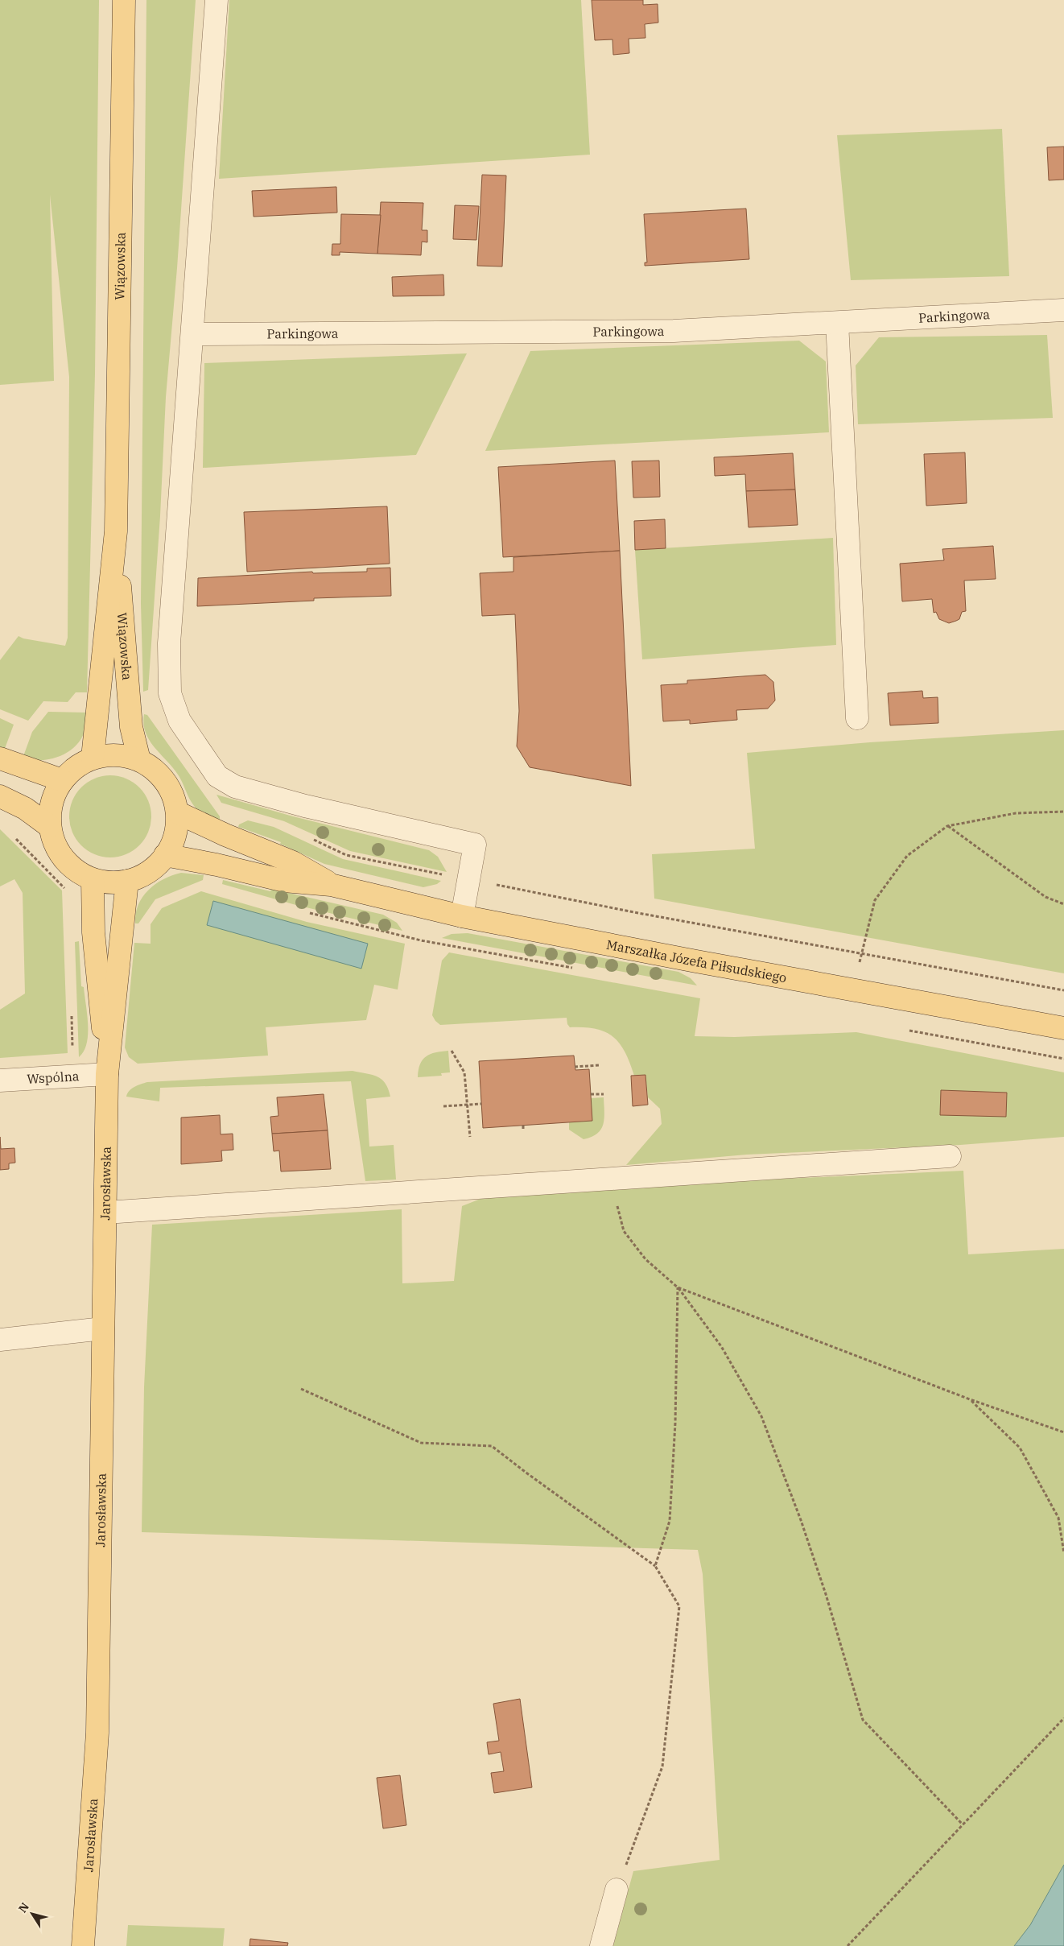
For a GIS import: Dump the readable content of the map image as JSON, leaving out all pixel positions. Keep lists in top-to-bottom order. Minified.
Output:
{"streets":{"main road":["Wiązowska","Marszałka Józefa Piłsudskiego","Jarosławska"],"street":["Parkingowa","Wspólna"]},"crossings":[["Wiązowska","Marszałka Józefa Piłsudskiego"],["Wiązowska","Jarosławska"],["Marszałka Józefa Piłsudskiego","Jarosławska"],["Wspólna","Jarosławska"]],"north":"top left"}
